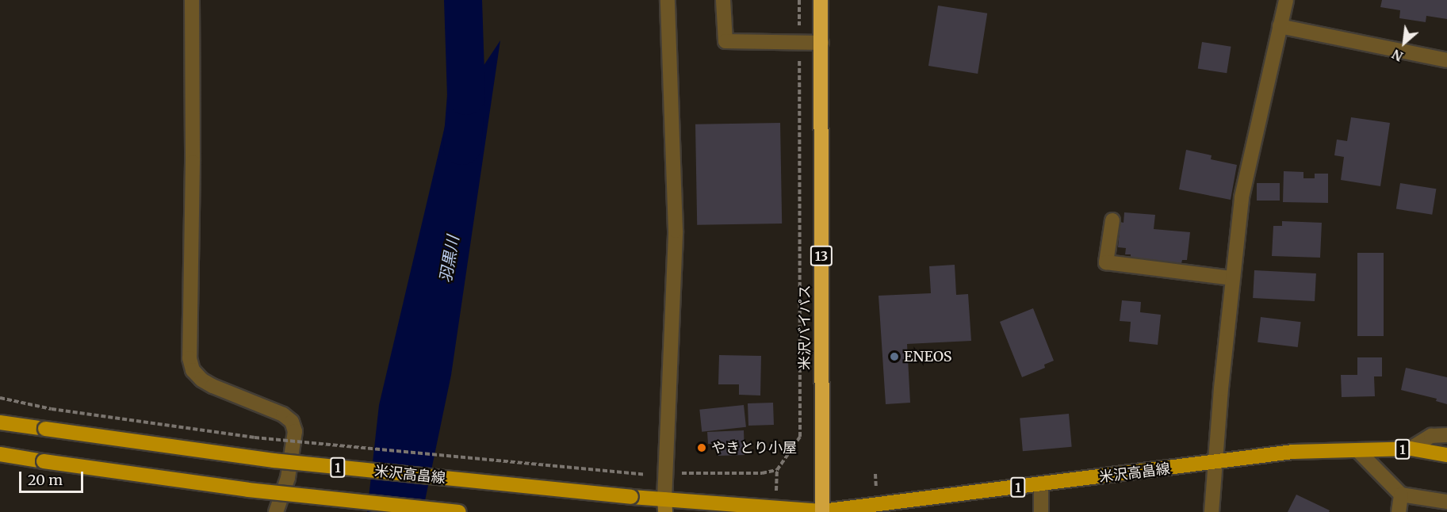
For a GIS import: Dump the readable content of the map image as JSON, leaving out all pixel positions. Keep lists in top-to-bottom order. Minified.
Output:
{"streets":{"highway":["13","米沢バイパス"],"main road":["1","米沢高畠線"]},"crossings":[["米沢バイパス","米沢高畠線"]],"water":["羽黒川"],"places":["ENEOS","やきとり小屋"],"scale_bar":"20 m","north":"bottom left"}
